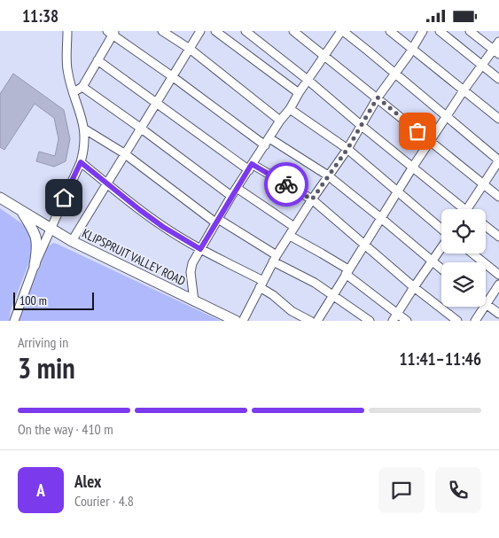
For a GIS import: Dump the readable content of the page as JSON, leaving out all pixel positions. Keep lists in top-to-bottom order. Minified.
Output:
{"streets":{"main road":["KLIPSPRUIT VALLEY ROAD"]},"scale_bar":"100 m","page":{"status":"11:38","scale":"100 m","heading":["3 min","Arriving in","11:41–11:46"],"panel":["Alex","Courier · 4.8"],"bar":"On the way · 410 m","round":"A"}}
